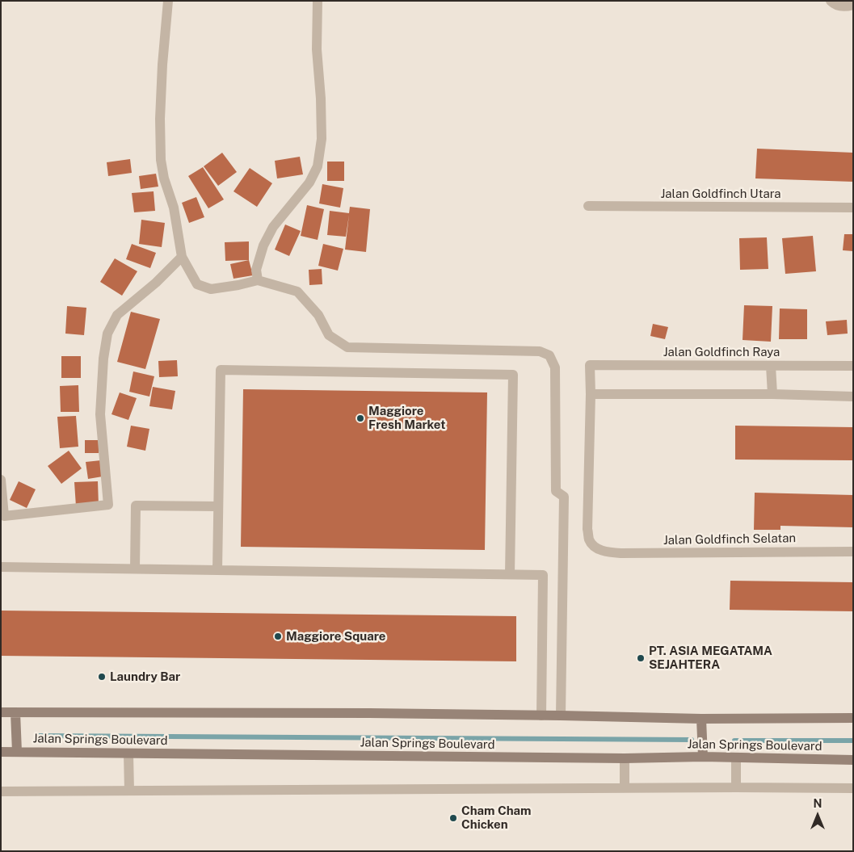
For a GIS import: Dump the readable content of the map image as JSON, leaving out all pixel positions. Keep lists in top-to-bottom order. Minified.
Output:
{"streets":{"main road":["Jalan Springs Boulevard"],"street":["Jalan Goldfinch Utara","Jalan Goldfinch Raya","Jalan Goldfinch Selatan"]},"crossings":[["Jalan Goldfinch Raya","Jalan Goldfinch Selatan"]],"places":["Maggiore Fresh Market","Maggiore Square","PT. ASIA MEGATAMA SEJAHTERA","Laundry Bar","Cham Cham Chicken"],"north":"top"}
